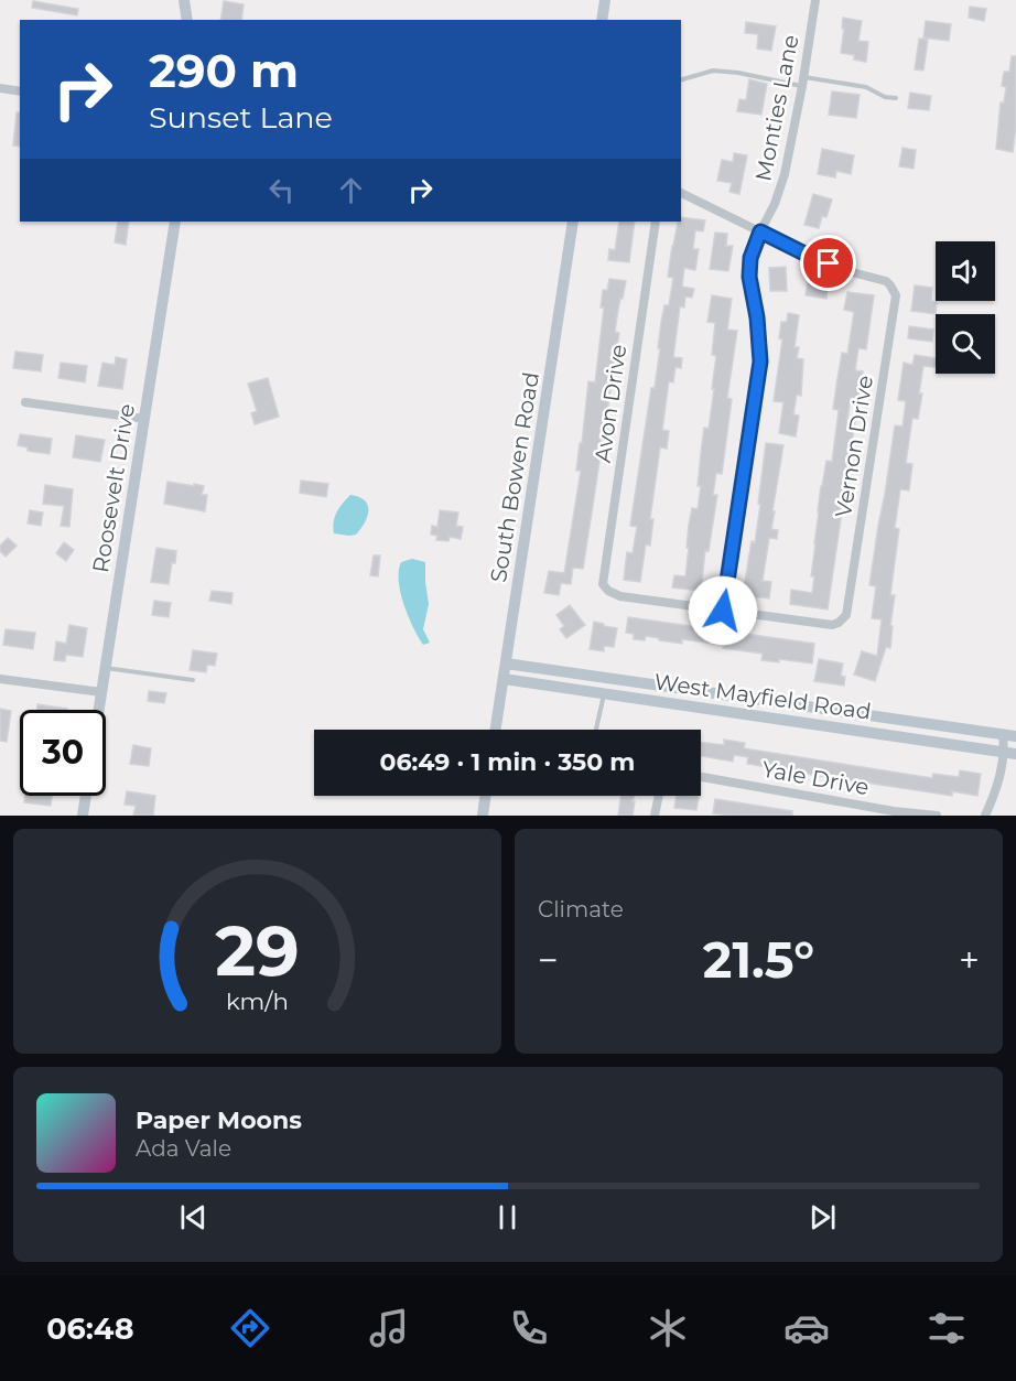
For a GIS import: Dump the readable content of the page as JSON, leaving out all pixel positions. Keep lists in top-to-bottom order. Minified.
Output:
{"streets":{"main road":["South Bowen Road","Roosevelt Drive","West Mayfield Road"],"street":["Monties Lane","Avon Drive","Vernon Drive","Yale Drive"]},"crossings":[["Monties Lane","Avon Drive"],["Monties Lane","Vernon Drive"],["Avon Drive","Vernon Drive"],["South Bowen Road","West Mayfield Road"]],"page":{"turn":["290 m","Sunset Lane"],"limit":"30","trip":"06:49 · 1 min · 350 m","tile":"Climate","heat":["−","21.5°","+"],"song":["Paper Moons","Ada Vale"],"tabs":"06:48","gauge":["29","km/h"]}}
